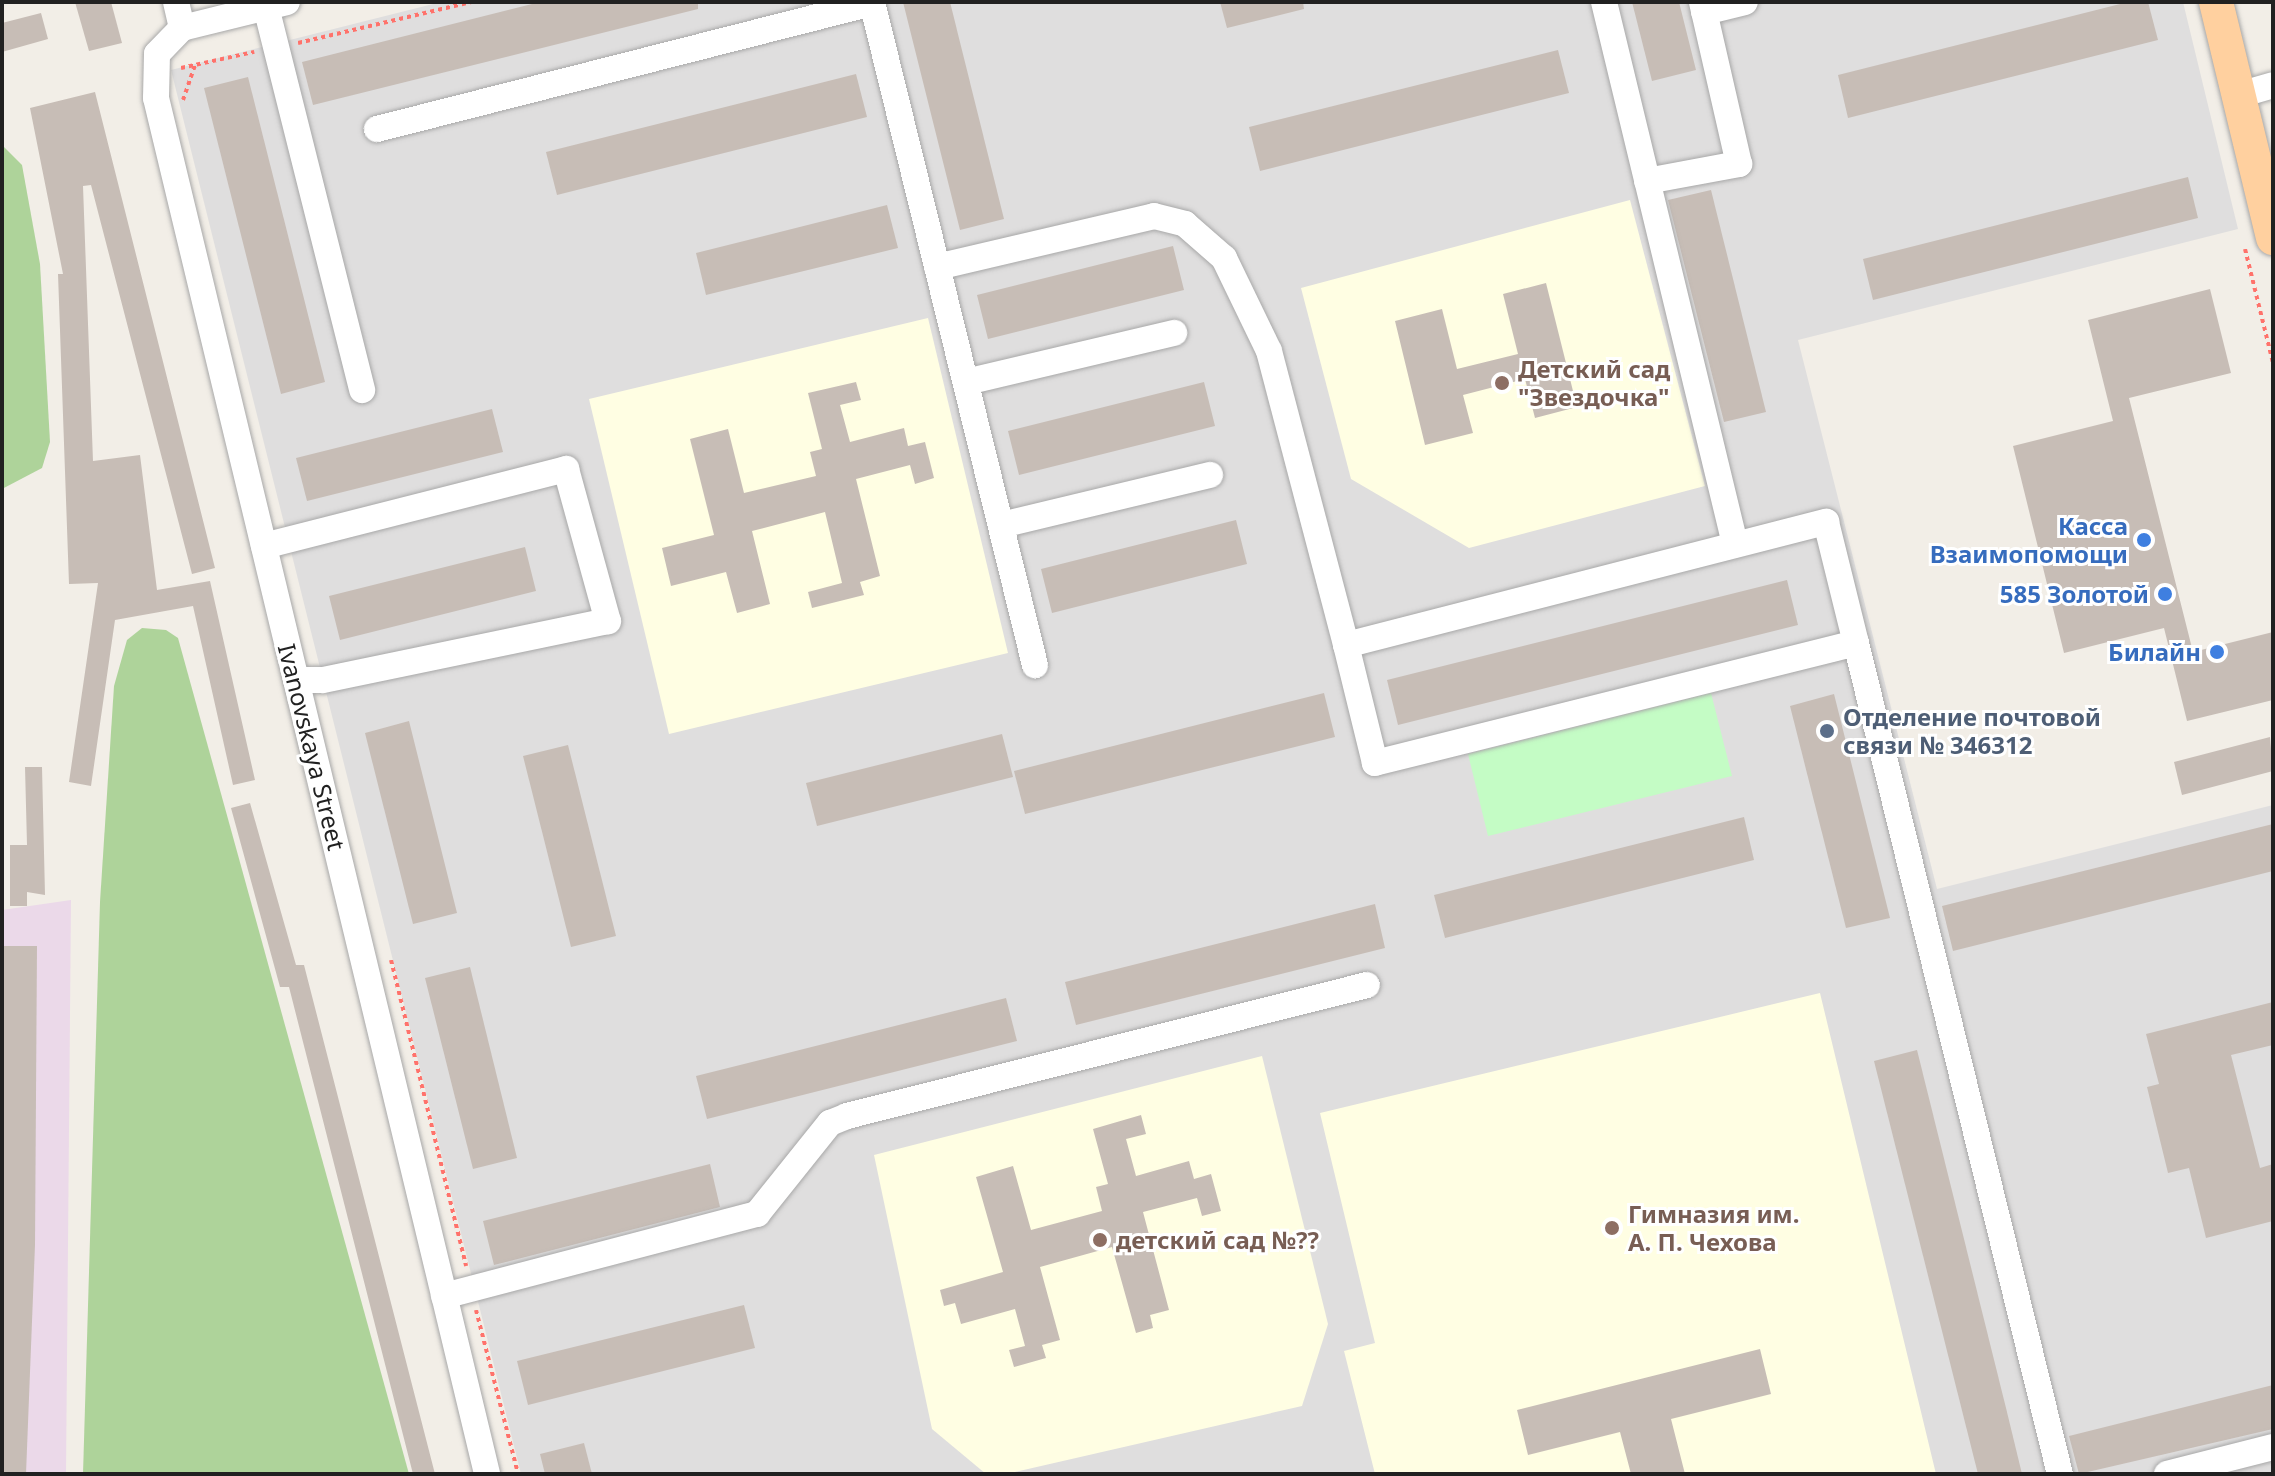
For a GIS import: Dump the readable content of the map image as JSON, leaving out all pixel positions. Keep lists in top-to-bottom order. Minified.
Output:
{"streets":{"street":["Ivanovskaya Street"]},"places":["Детский сад \"Звездочка\"","Касса Взаимопомощи","585 Золотой","Билайн","Отделение почтовой связи № 346312","Гимназия им. А. П. Чехова","детский сад №??"]}
